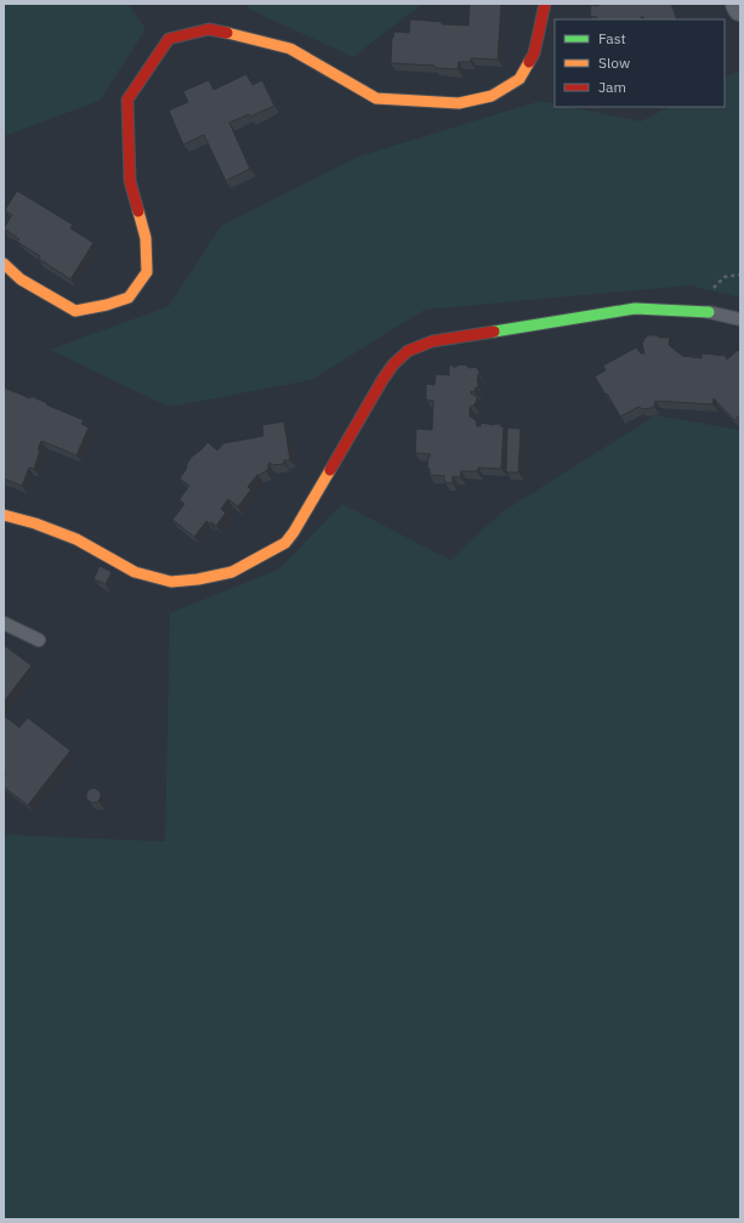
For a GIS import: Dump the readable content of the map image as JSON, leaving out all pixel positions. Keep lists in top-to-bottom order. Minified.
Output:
{"legend":["Fast","Slow","Jam"]}
